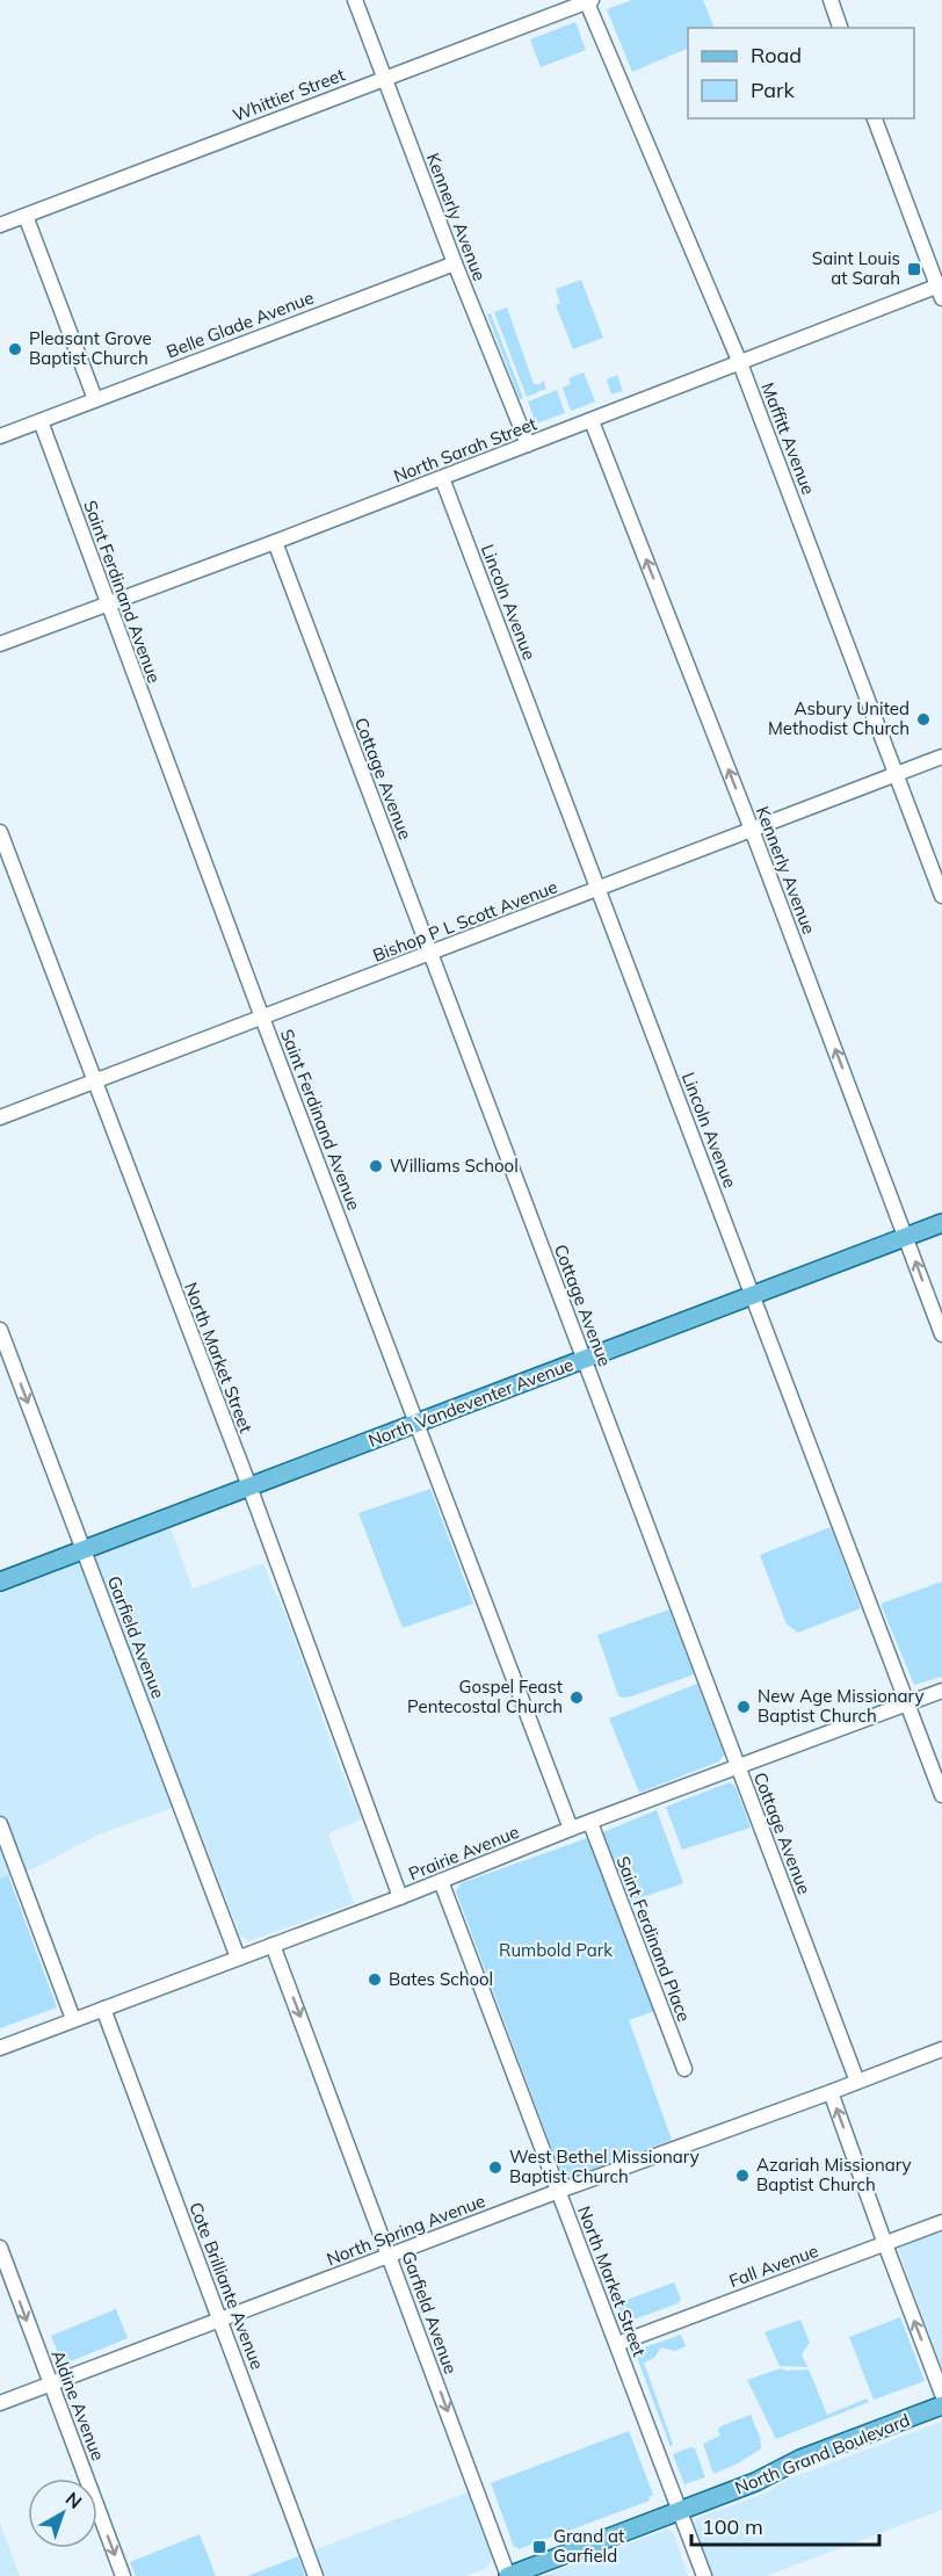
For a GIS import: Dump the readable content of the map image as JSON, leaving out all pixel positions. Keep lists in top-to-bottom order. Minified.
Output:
{"streets":{"main road":["North Vandeventer Avenue","North Grand Boulevard"],"street":["Whittier Street","Kennerly Avenue","Belle Glade Avenue","Maffitt Avenue","North Sarah Street","Saint Ferdinand Avenue","Lincoln Avenue","Cottage Avenue","Bishop P L Scott Avenue","North Market Street","Garfield Avenue","Prairie Avenue","Saint Ferdinand Place","North Spring Avenue","Fall Avenue","Cote Brilliante Avenue","Aldine Avenue"]},"crossings":[["Whittier Street","Kennerly Avenue"],["Whittier Street","Maffitt Avenue"],["Kennerly Avenue","Belle Glade Avenue"],["Kennerly Avenue","North Sarah Street"],["Kennerly Avenue","Bishop P L Scott Avenue"],["Kennerly Avenue","North Vandeventer Avenue"],["Belle Glade Avenue","Saint Ferdinand Avenue"],["Maffitt Avenue","North Sarah Street"],["Maffitt Avenue","Bishop P L Scott Avenue"],["North Sarah Street","Saint Ferdinand Avenue"],["North Sarah Street","Lincoln Avenue"],["North Sarah Street","Cottage Avenue"],["Saint Ferdinand Avenue","Bishop P L Scott Avenue"],["Saint Ferdinand Avenue","North Vandeventer Avenue"],["Saint Ferdinand Avenue","Prairie Avenue"],["Lincoln Avenue","Bishop P L Scott Avenue"],["Lincoln Avenue","North Vandeventer Avenue"],["Lincoln Avenue","Prairie Avenue"],["Cottage Avenue","Bishop P L Scott Avenue"],["Cottage Avenue","North Vandeventer Avenue"],["Cottage Avenue","Prairie Avenue"],["Cottage Avenue","North Spring Avenue"],["Bishop P L Scott Avenue","North Market Street"],["North Market Street","North Vandeventer Avenue"],["North Market Street","Prairie Avenue"],["North Market Street","North Spring Avenue"],["North Market Street","Fall Avenue"],["North Market Street","North Grand Boulevard"],["North Vandeventer Avenue","Garfield Avenue"],["Garfield Avenue","Prairie Avenue"],["Garfield Avenue","North Spring Avenue"],["Garfield Avenue","North Grand Boulevard"],["Prairie Avenue","Saint Ferdinand Place"],["Prairie Avenue","Cote Brilliante Avenue"],["North Spring Avenue","Cote Brilliante Avenue"],["North Spring Avenue","Aldine Avenue"]],"one_way":["Kennerly Avenue","Garfield Avenue","Aldine Avenue"],"parks":["Rumbold Park"],"places":{"transit":["Saint Louis at Sarah","Grand at Garfield"],"other":["Pleasant Grove Baptist Church","Asbury United Methodist Church","Williams School","Gospel Feast Pentecostal Church","New Age Missionary Baptist Church","Bates School","West Bethel Missionary Baptist Church","Azariah Missionary Baptist Church"]},"legend":["Road","Park"],"scale_bar":"100 m","north":"top right"}
